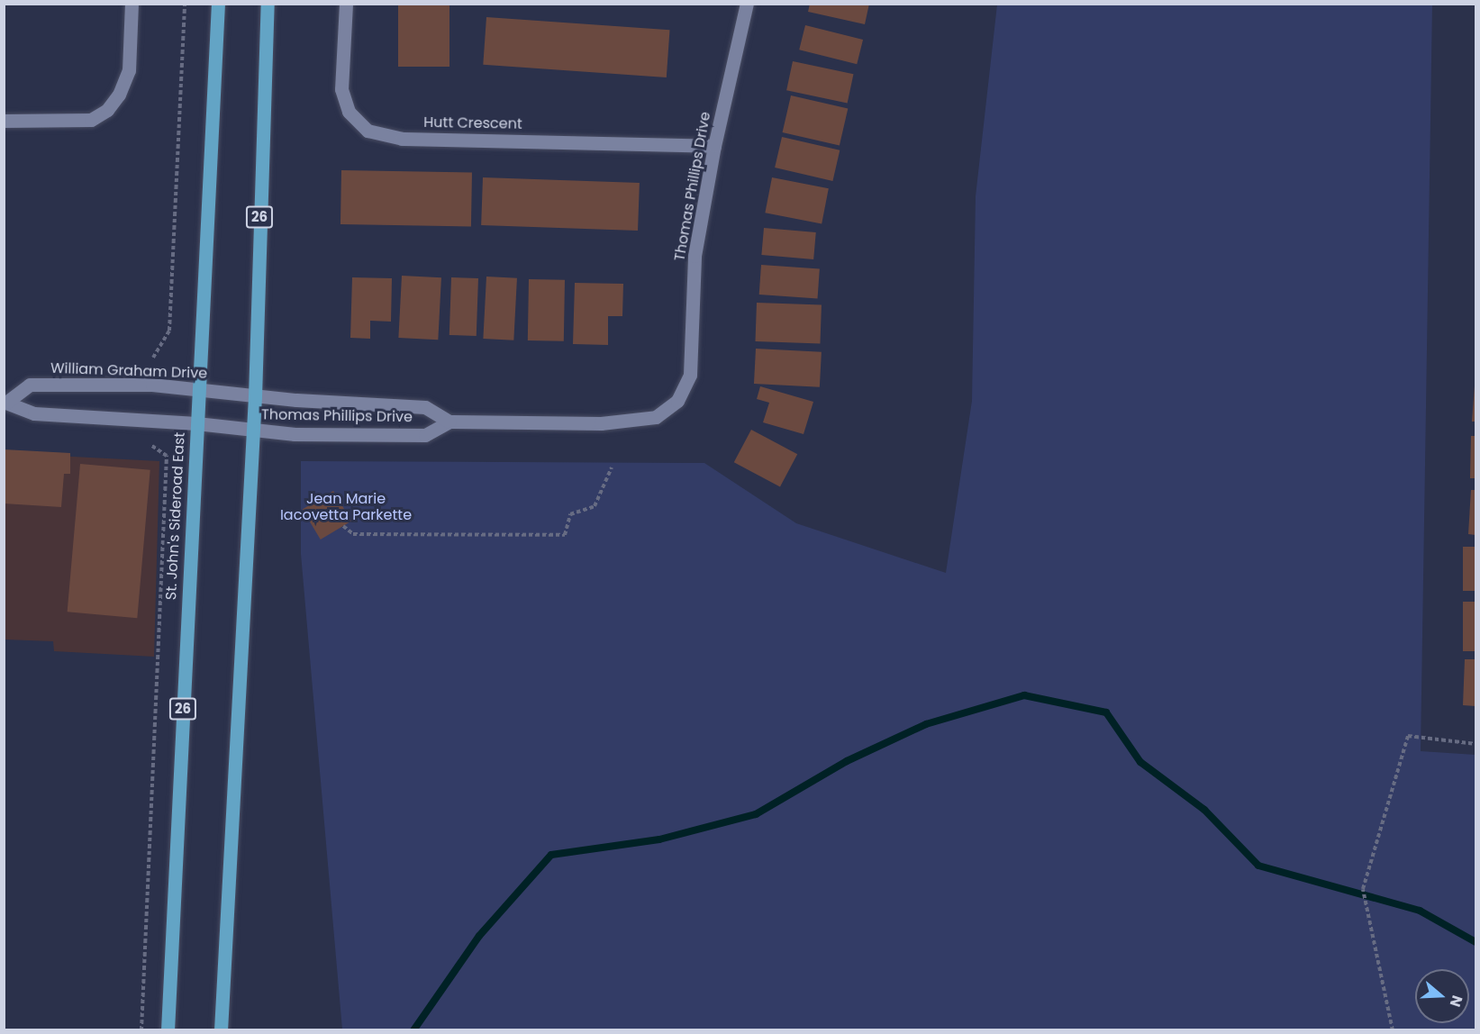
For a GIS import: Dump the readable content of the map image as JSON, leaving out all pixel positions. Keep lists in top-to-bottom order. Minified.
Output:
{"streets":{"main road":["26","St. John's Sideroad East"],"street":["Hutt Crescent","Thomas Phillips Drive","William Graham Drive"]},"crossings":[["Hutt Crescent","Thomas Phillips Drive"],["Thomas Phillips Drive","26"],["Thomas Phillips Drive","William Graham Drive"],["26","William Graham Drive"],["William Graham Drive","St. John's Sideroad East"]],"parks":["Jean Marie Iacovetta Parkette"],"north":"right"}
